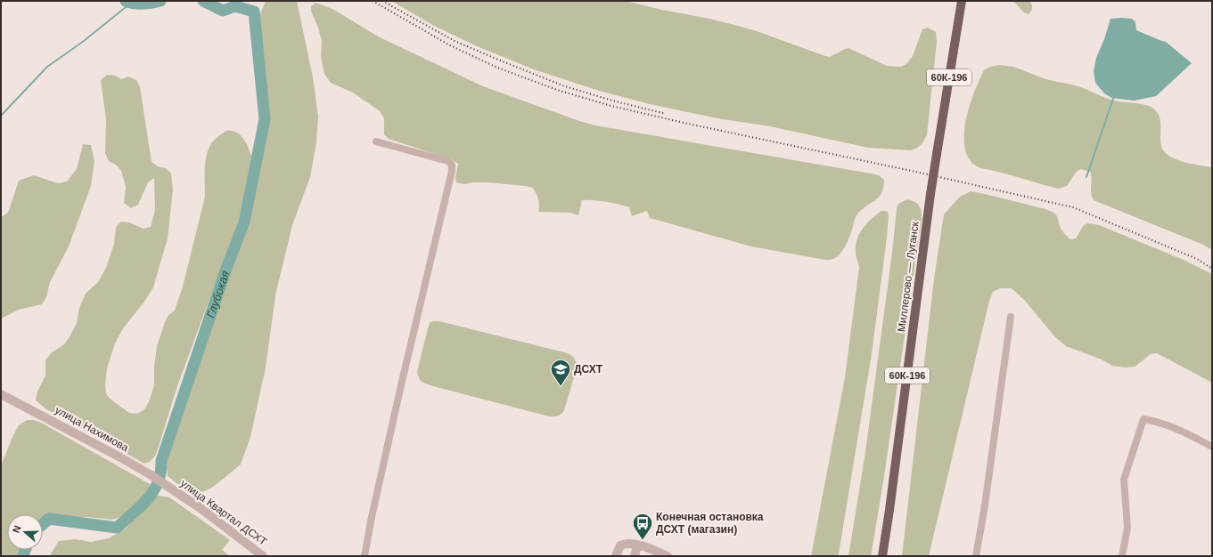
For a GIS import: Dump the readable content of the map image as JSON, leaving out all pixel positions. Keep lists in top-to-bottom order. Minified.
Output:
{"streets":{"main road":["60К-196","Миллерово — Луганск"],"street":["улица Нахимова","улица Квартал ДСХТ"]},"crossings":[["улица Нахимова","улица Квартал ДСХТ"]],"water":["Глубокая"],"places":{"school or university":["ДСХТ"],"bus stop":["Конечная остановка ДСХТ (магазин)"]},"north":"left"}
